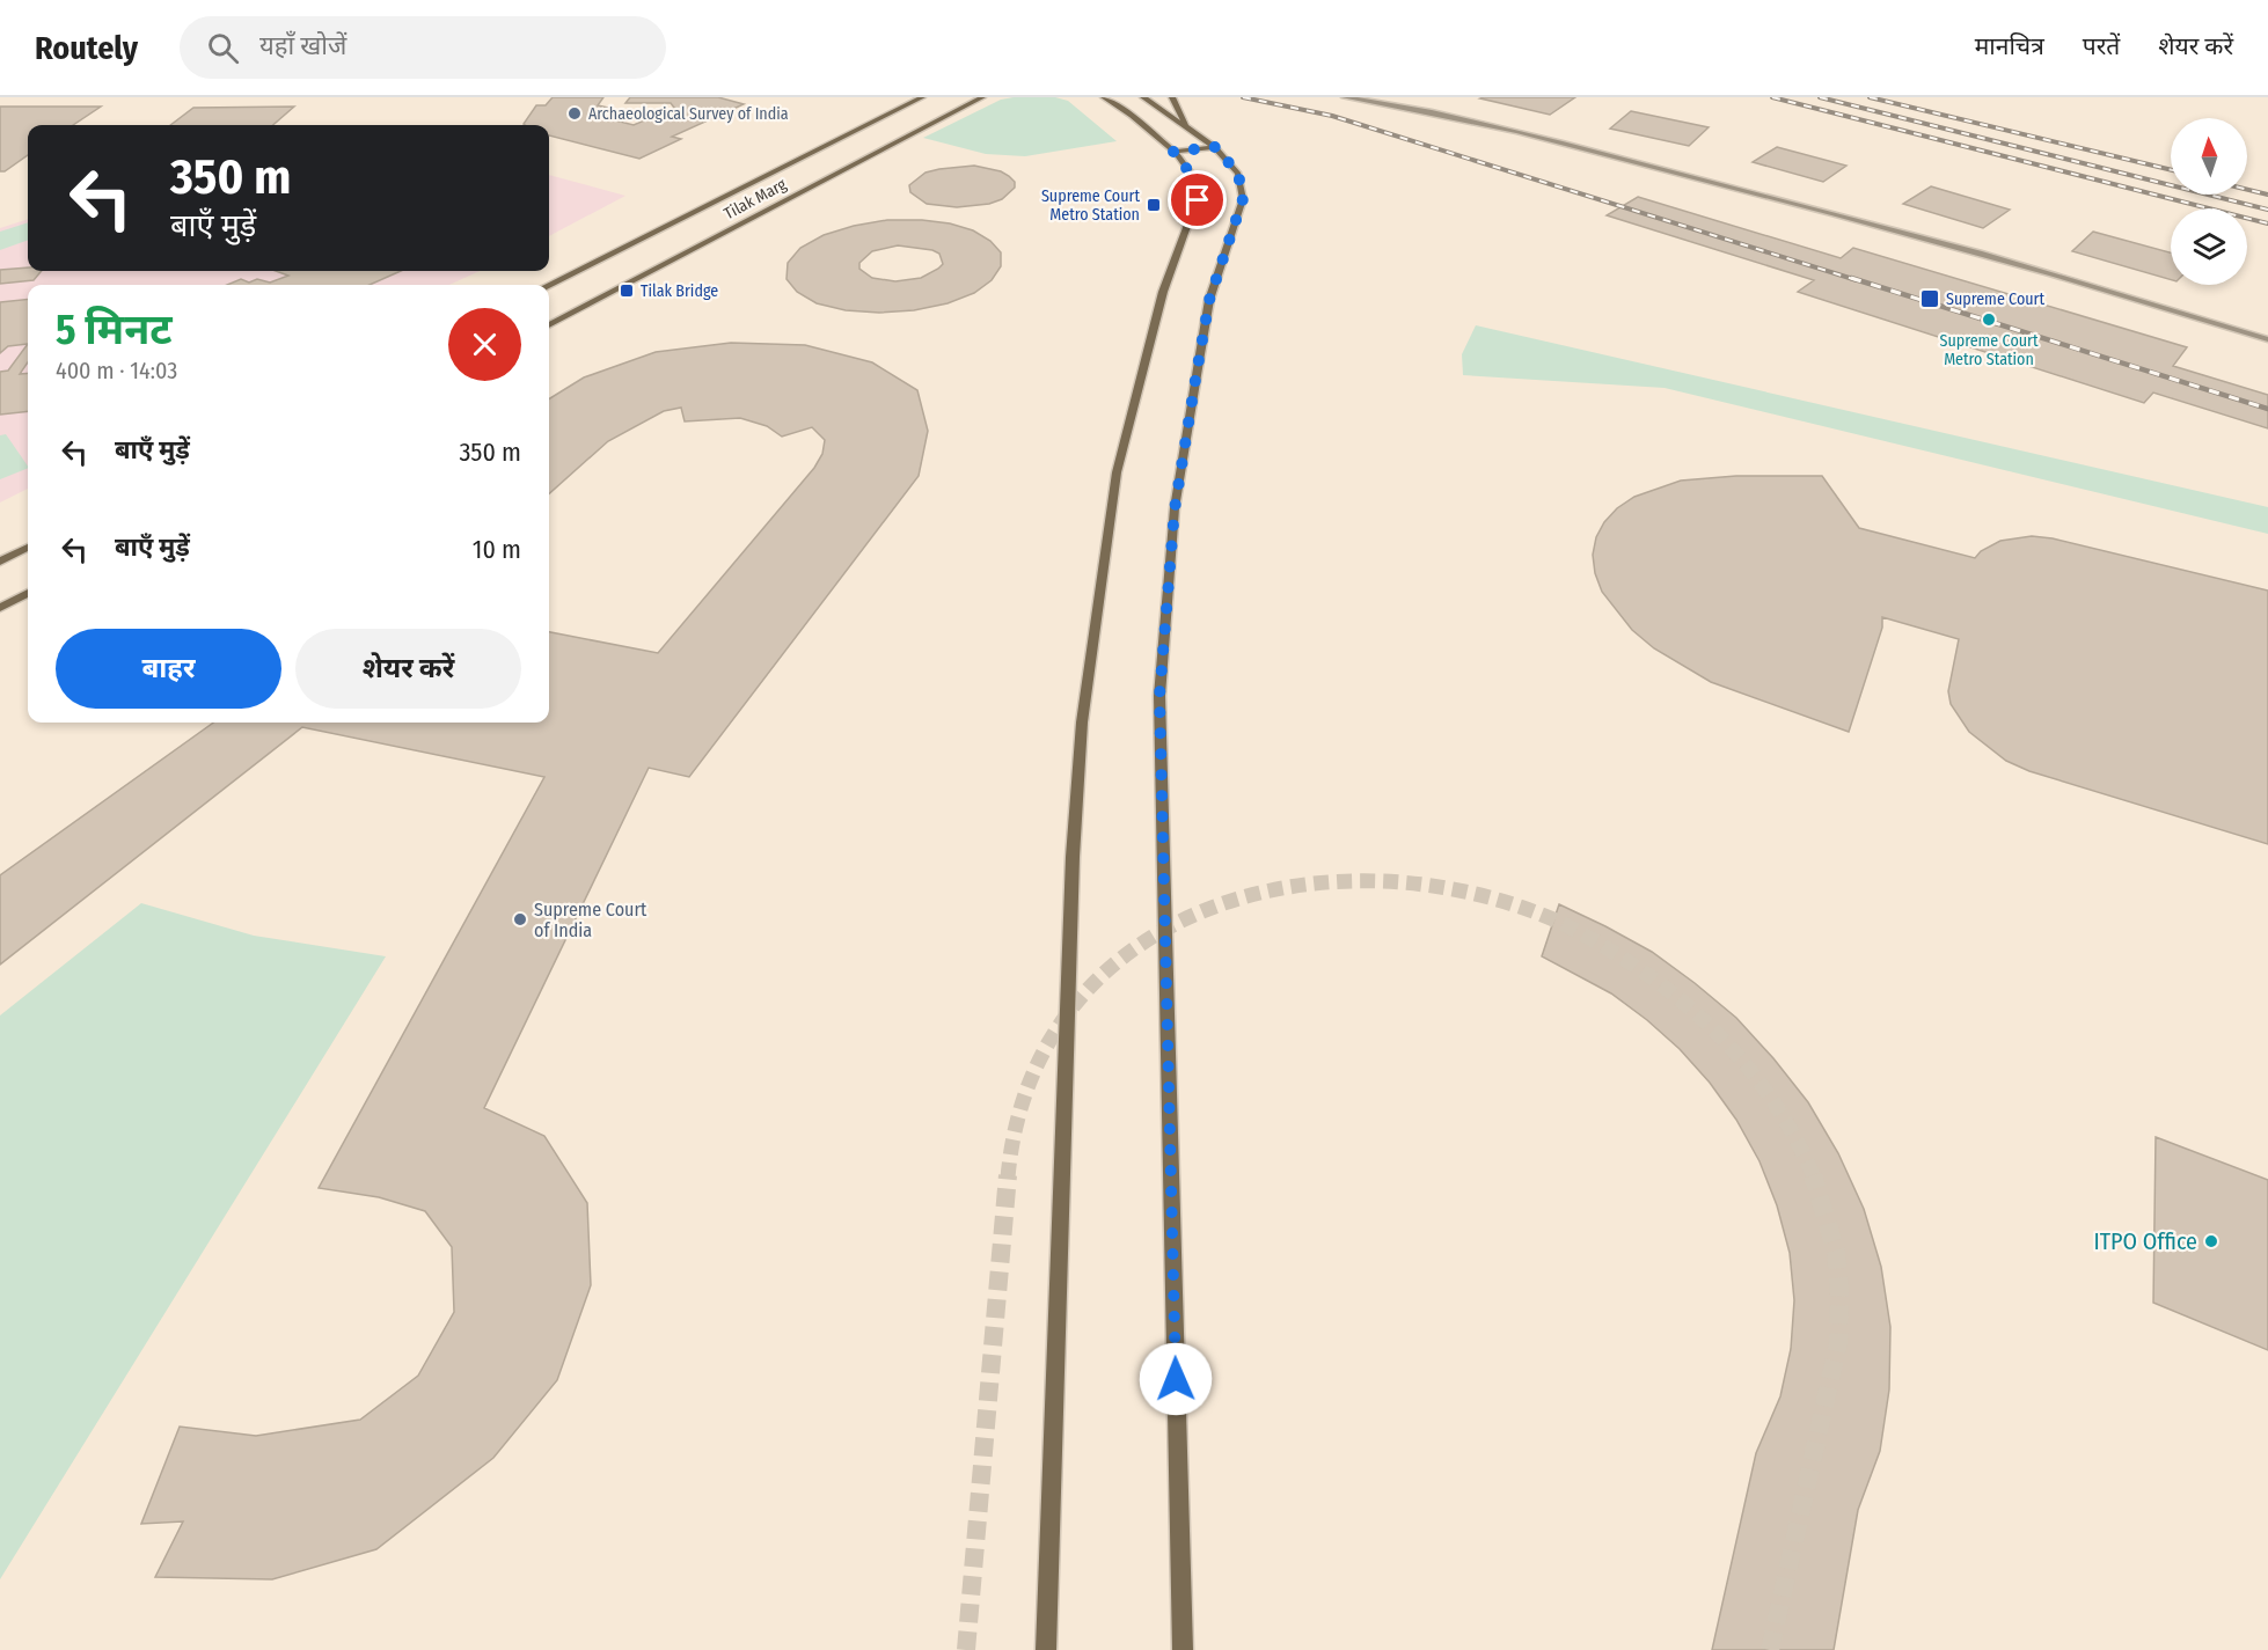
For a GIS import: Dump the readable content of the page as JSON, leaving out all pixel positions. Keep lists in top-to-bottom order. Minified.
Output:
{"streets":{"main road":["Tilak Marg"]},"places":{"other":["Archaeological Survey of India","Supreme Court Metro Station","Supreme Court of India","ITPO Office"],"transit":["Supreme Court‌ Metro Station","Tilak Bridge","Supreme Court"]},"north":"top","page":{"header":"Routely","search":"यहाँ खोजें","nav":["मानचित्र","परतें","शेयर करें"],"turn":["350 m","बाएँ मुड़ें"],"heading":["5 मिनट","400 m · 14:03"],"list":[{"name":"बाएँ मुड़ें","value":"350 m"},{"name":"बाएँ मुड़ें","value":"10 m"}],"buttons":["बाहर","शेयर करें"]}}
